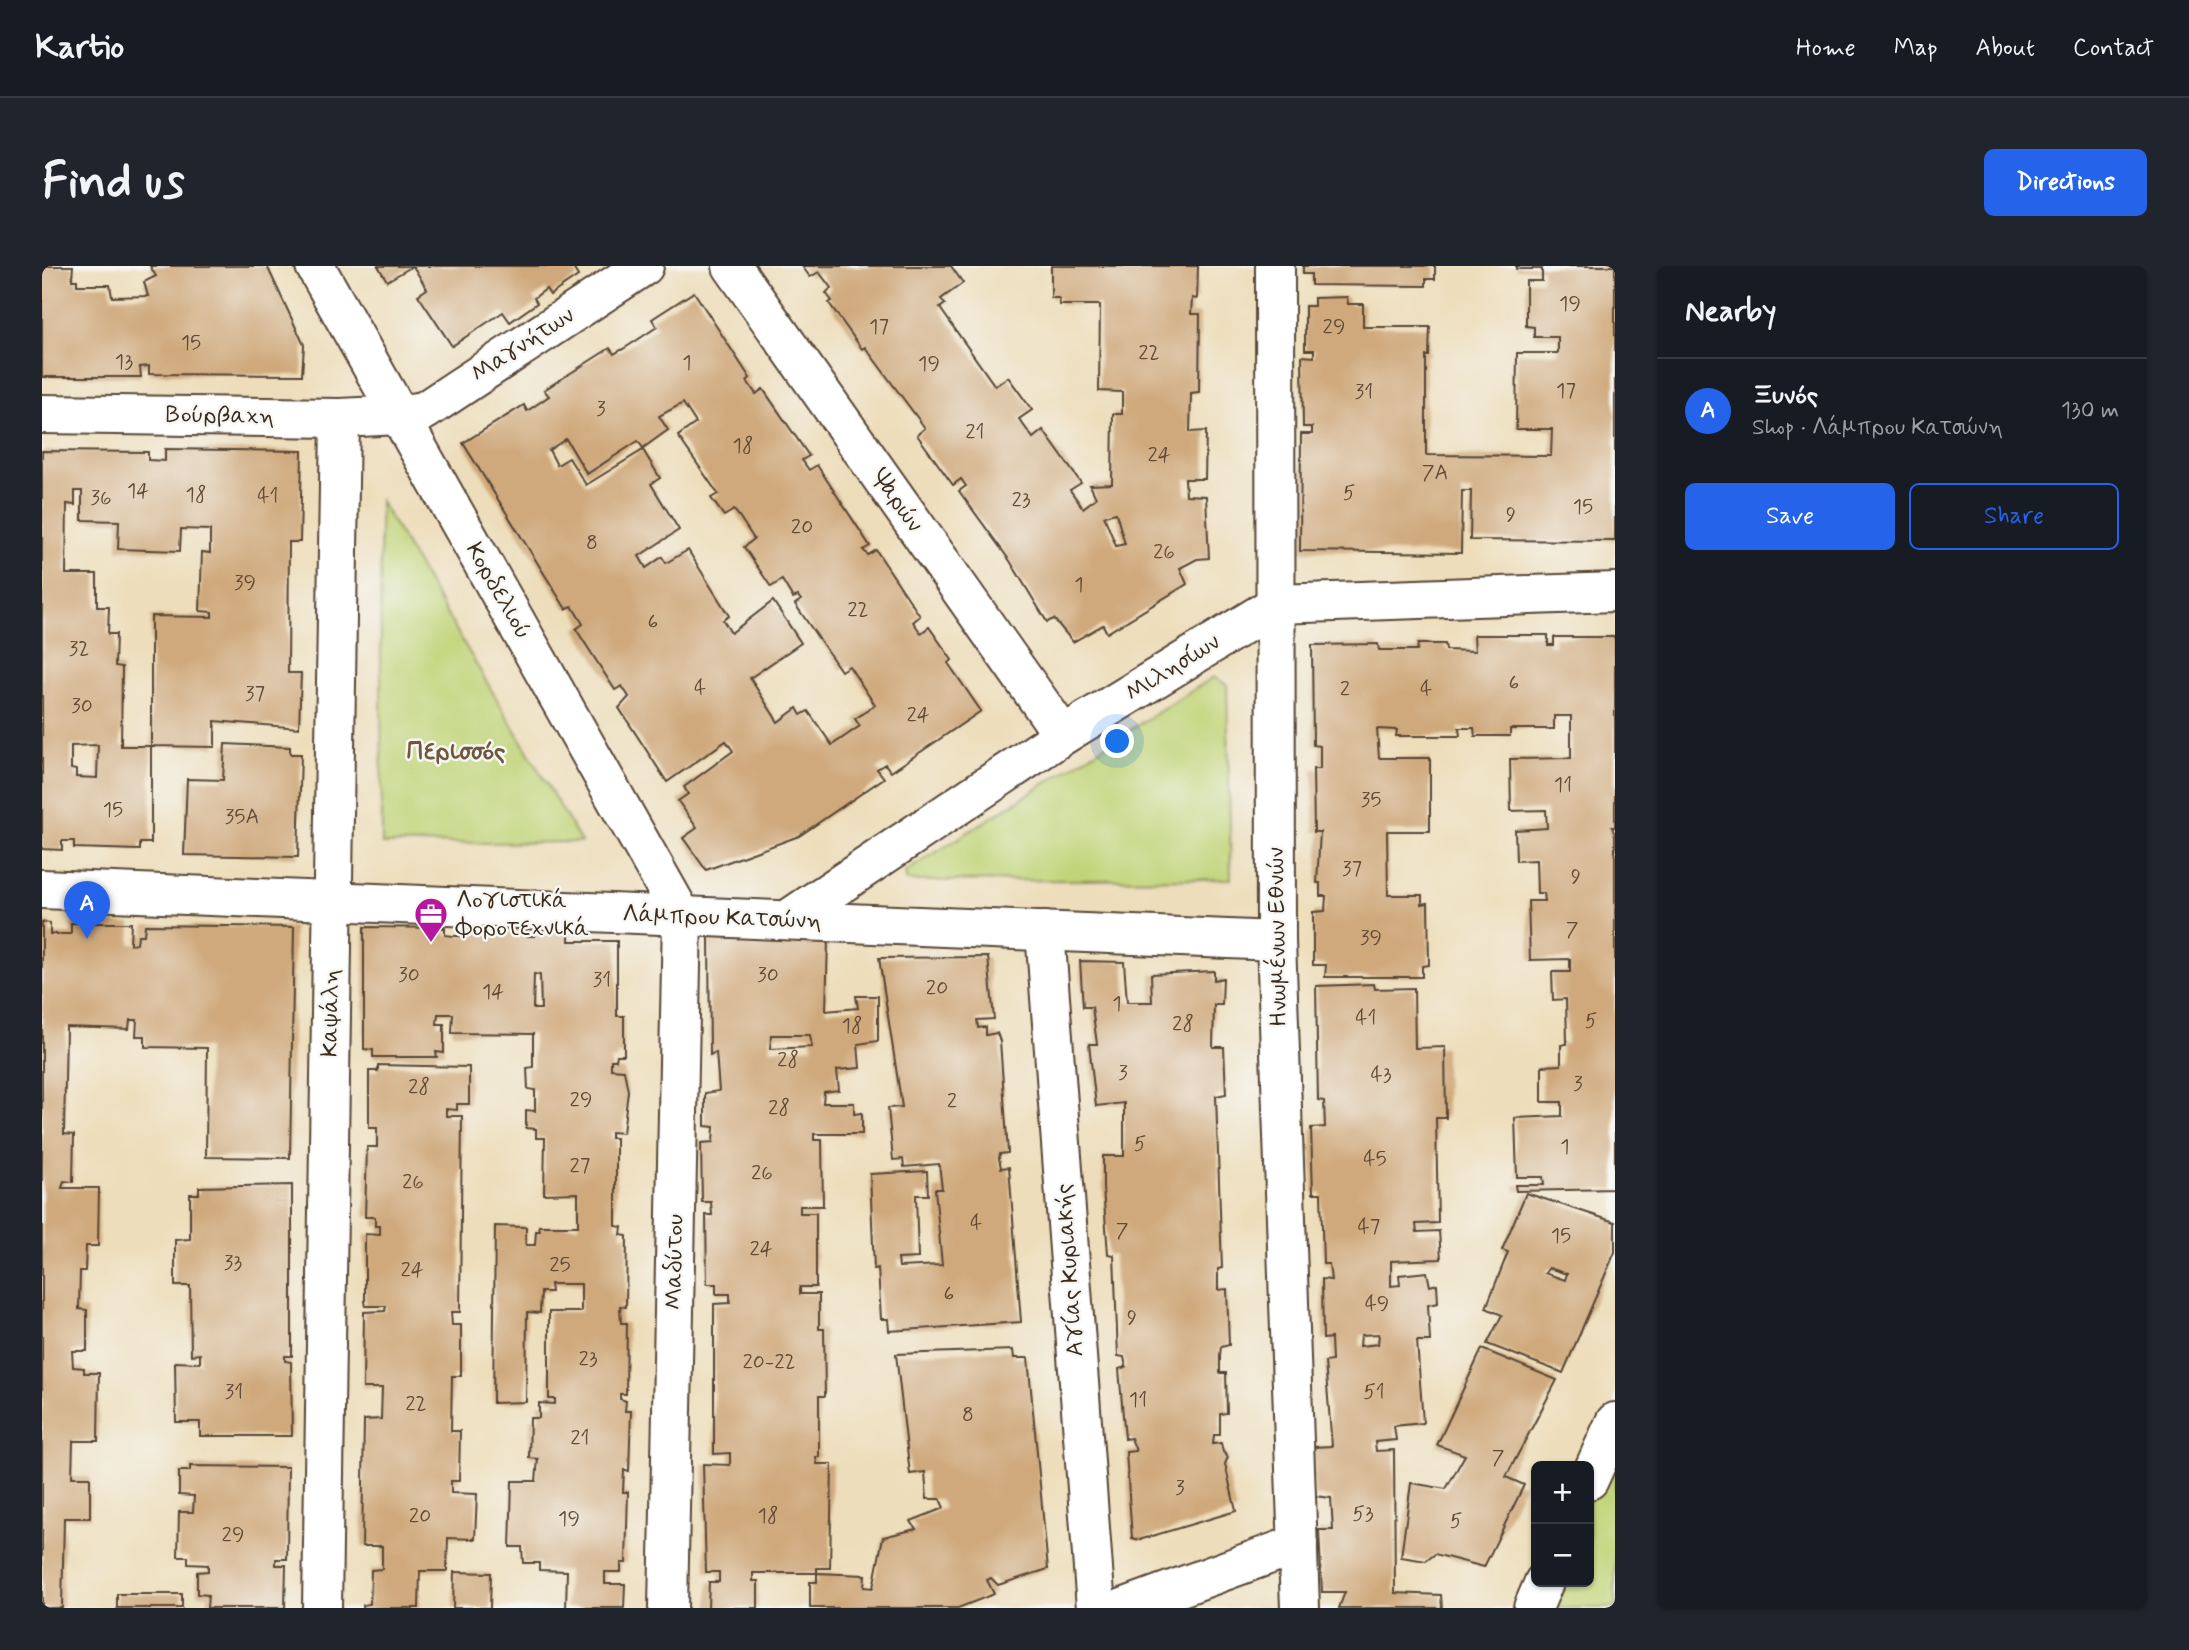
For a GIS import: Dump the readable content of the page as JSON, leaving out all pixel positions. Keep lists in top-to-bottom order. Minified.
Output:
{"streets":{"street":["Μαγνήτων","Βούρβαχη","Ψαρών","Κορδελιού","Μιλησίων","Λάμπρου Κατσώνη","Ηνωμένων Εθνών","Καψάλη","Μαδύτου","Αγίας Κυριακής"]},"crossings":[["Μαγνήτων","Βούρβαχη"],["Μαγνήτων","Κορδελιού"],["Βούρβαχη","Κορδελιού"],["Βούρβαχη","Καψάλη"],["Ψαρών","Μιλησίων"],["Κορδελιού","Λάμπρου Κατσώνη"],["Κορδελιού","Μαδύτου"],["Μιλησίων","Λάμπρου Κατσώνη"],["Μιλησίων","Ηνωμένων Εθνών"],["Λάμπρου Κατσώνη","Ηνωμένων Εθνών"],["Λάμπρου Κατσώνη","Καψάλη"],["Λάμπρου Κατσώνη","Μαδύτου"],["Λάμπρου Κατσώνη","Αγίας Κυριακής"]],"districts":["Περισσός"],"places":{"office":["Λογιστικά Φοροτεχνικά"]},"house_numbers":["19","17","29","15","22","13","1","19","17","31","3","21","18","24","7Α","14","5","18","41","36","23","15","9","20","8","26","39","1","22","6","32","6","4","2","4","37","30","24","11","35","15","35Α","37","9","7","39","30","30","31","20","14","1","41","5","28","18","28","3","43","3","28","29","2","28","5","1","45","27","26","26","4","47","7","15","24","33","25","24","6","49","9","23","20-22","31","51","11","22","8","21","7","3","53","20","18","19","5","29"],"page":{"header":"Kartio","nav":["Home","Map","About","Contact"],"buttons":["Directions",["Save","Share"]],"title":"Find us","heading":"Nearby","list":[{"mark":"A","name":"Ξυνός","note":"Shop · Λάμπρου Κατσώνη","value":"130 m"}],"pins":"A","map_buttons":["+","−"]}}
